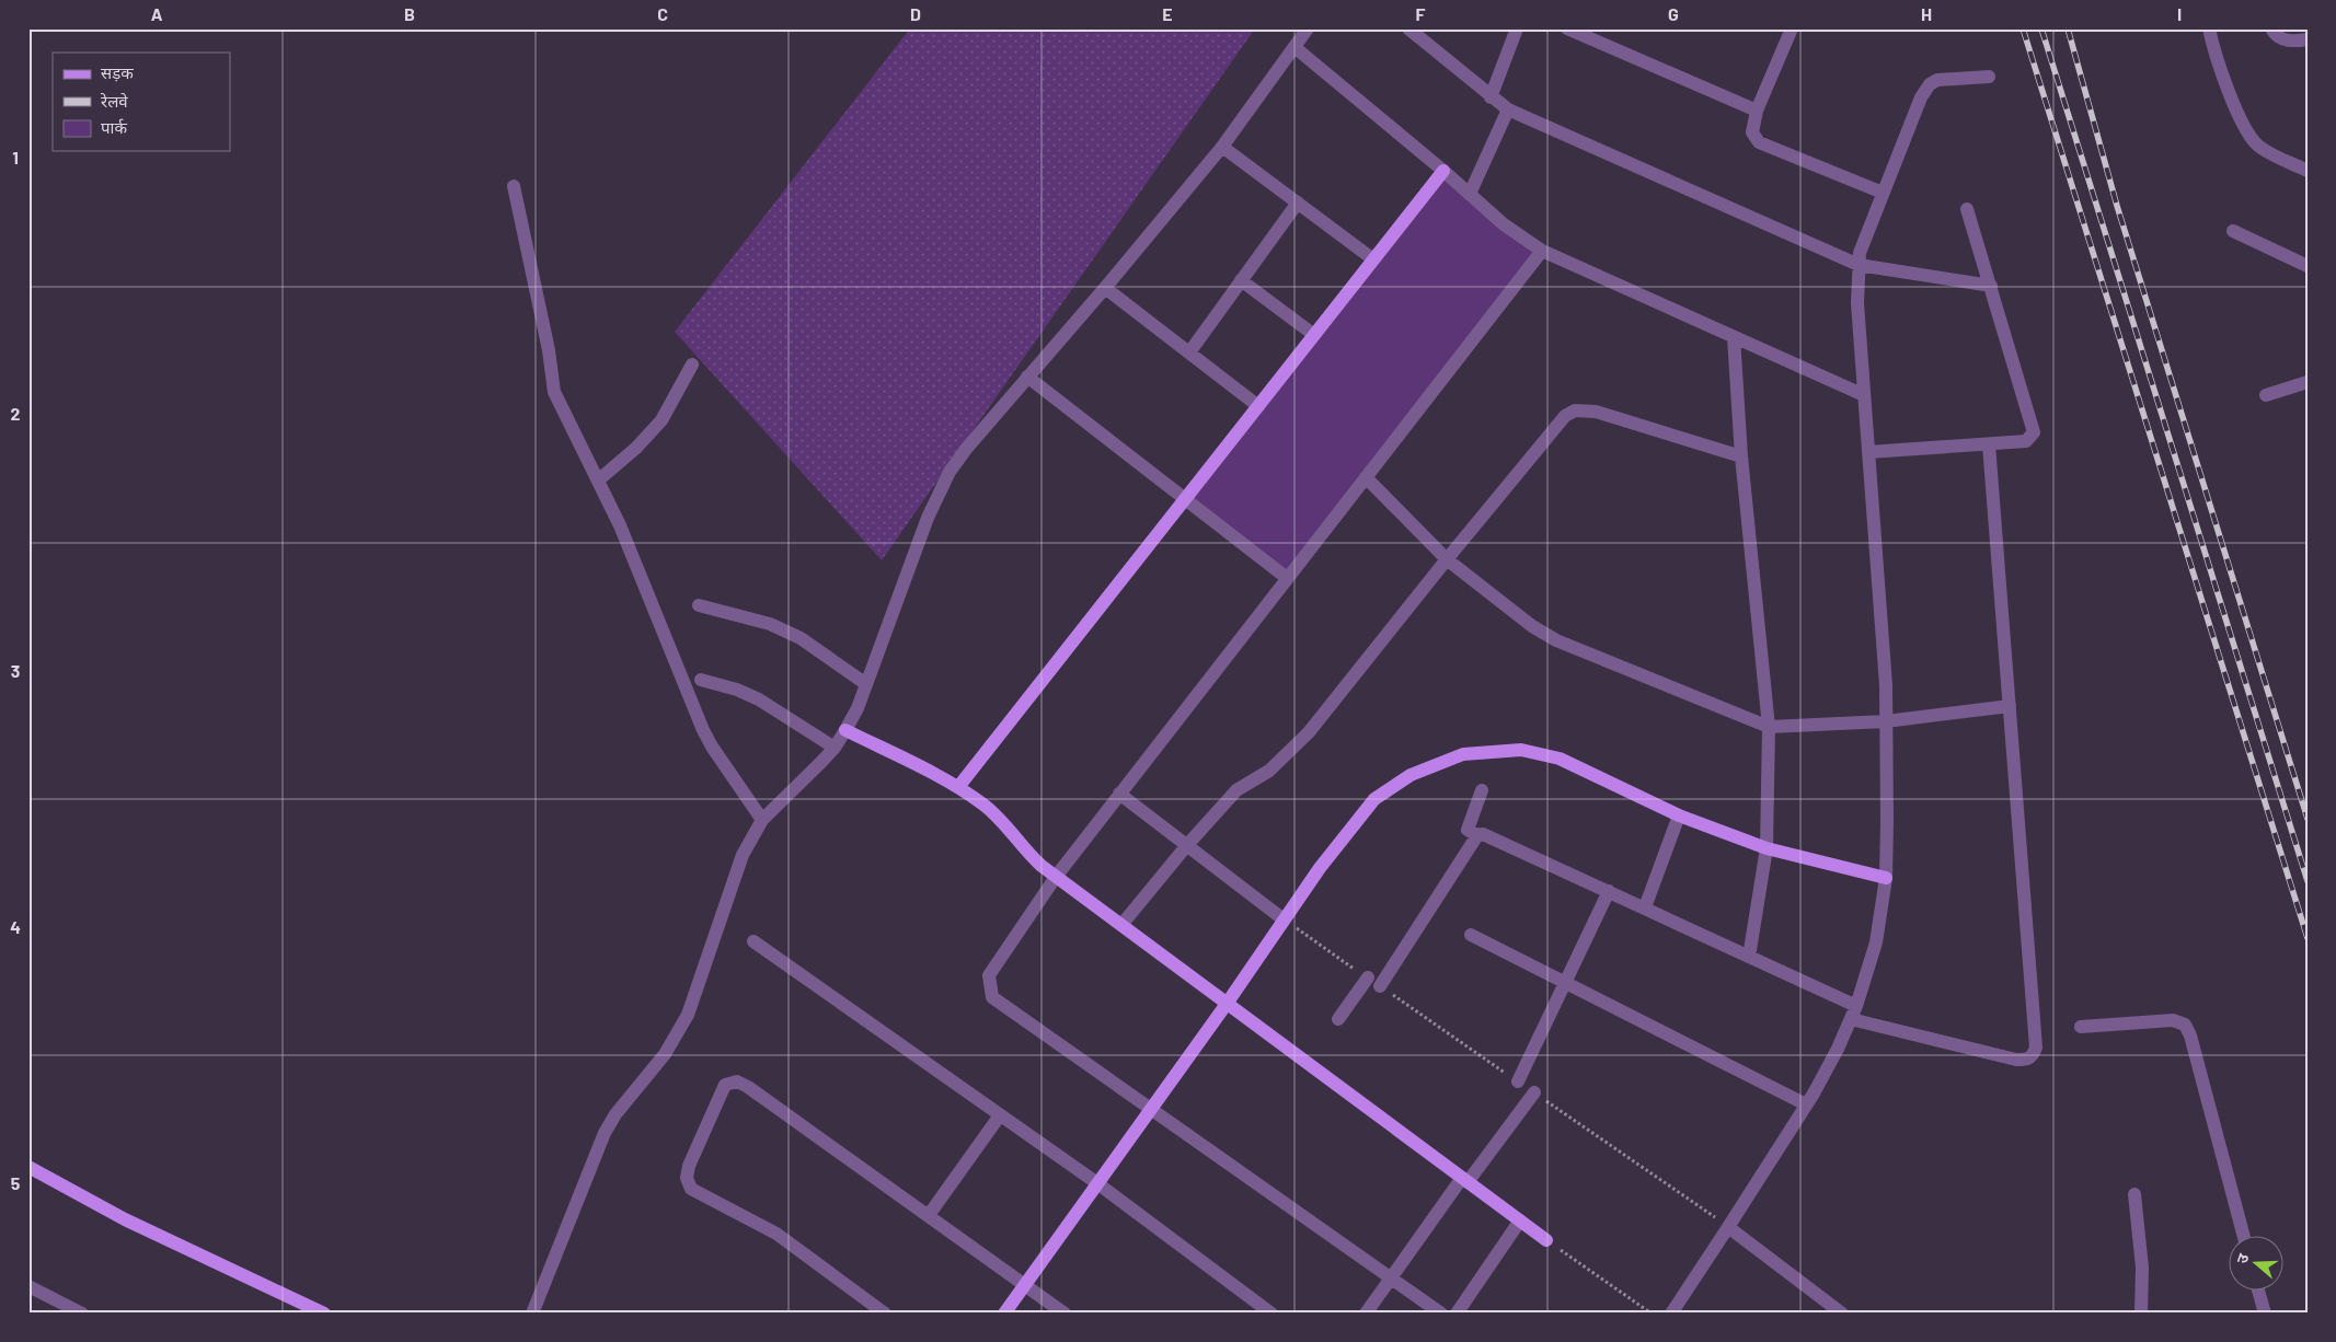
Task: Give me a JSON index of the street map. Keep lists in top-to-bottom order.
{
  "legend": ["सड़क", "रेलवे", "पार्क"],
  "north": "left",
  "grid": {
    "columns": [
      "A",
      "B",
      "C",
      "D",
      "E",
      "F",
      "G",
      "H",
      "I"
    ],
    "rows": [
      "1",
      "2",
      "3",
      "4",
      "5"
    ]
  }
}
